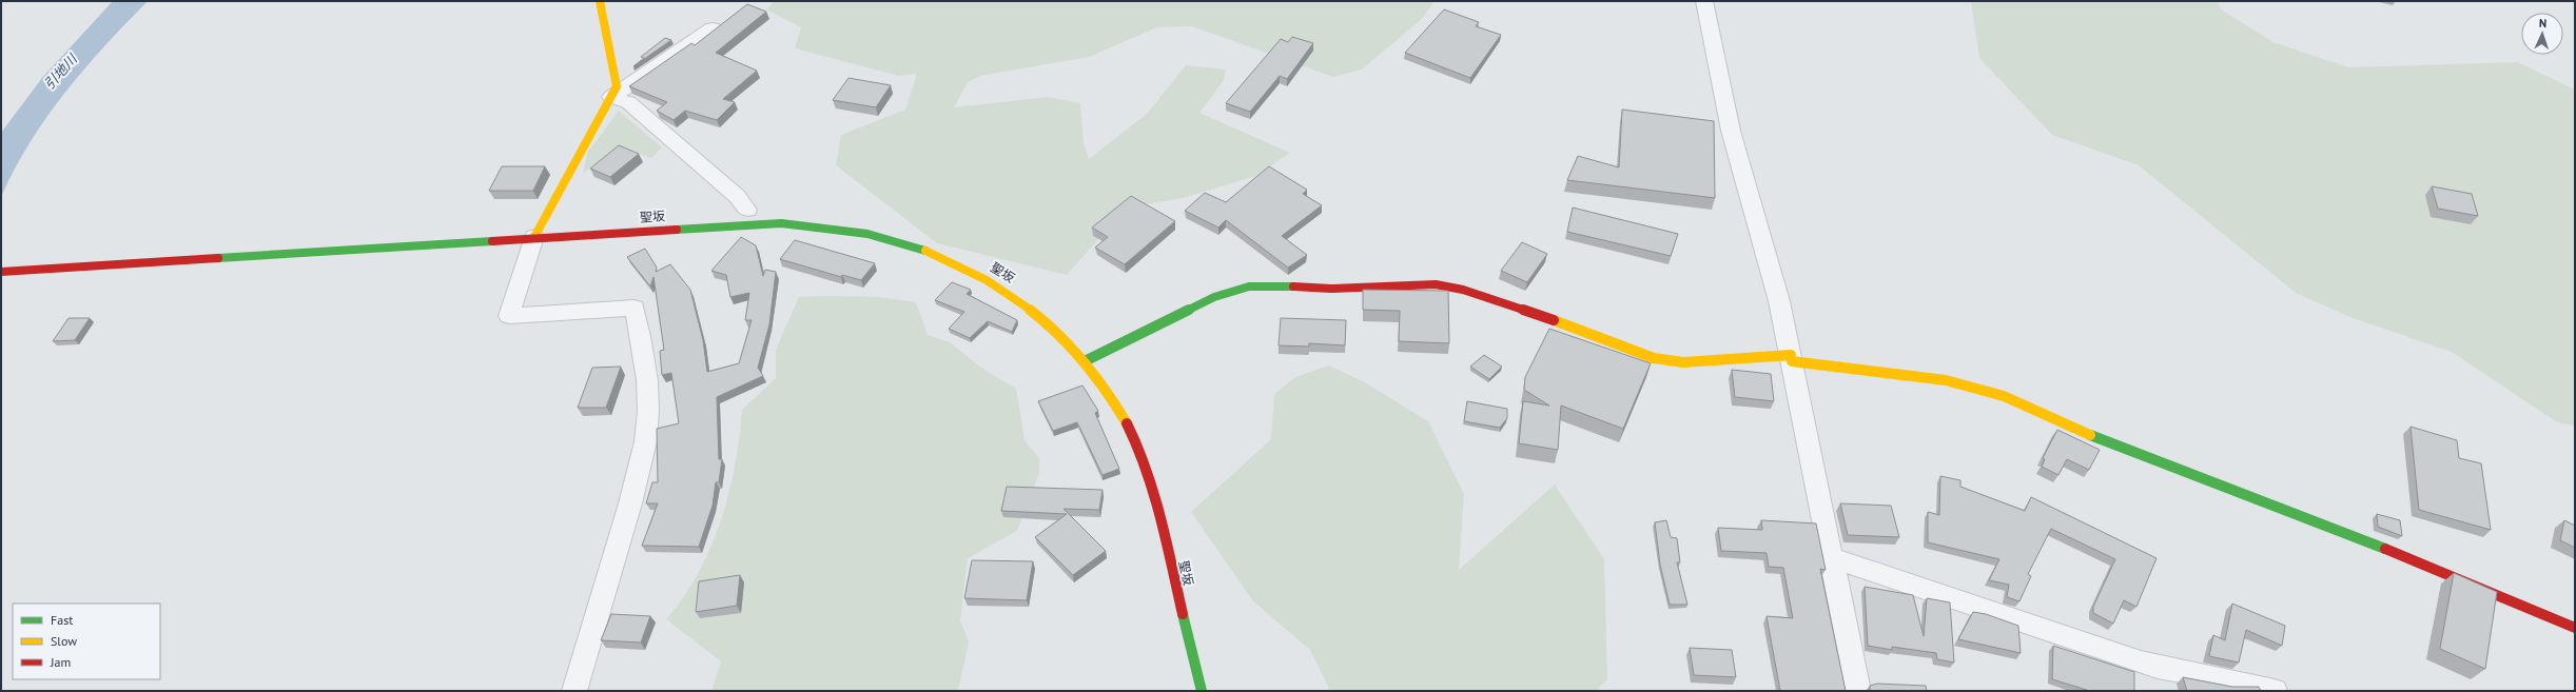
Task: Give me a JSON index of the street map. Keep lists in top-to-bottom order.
{
  "streets": {
    "street": ["聖坂"]
  },
  "water": ["引地川"],
  "legend": ["Fast", "Slow", "Jam"],
  "north": "top"
}
